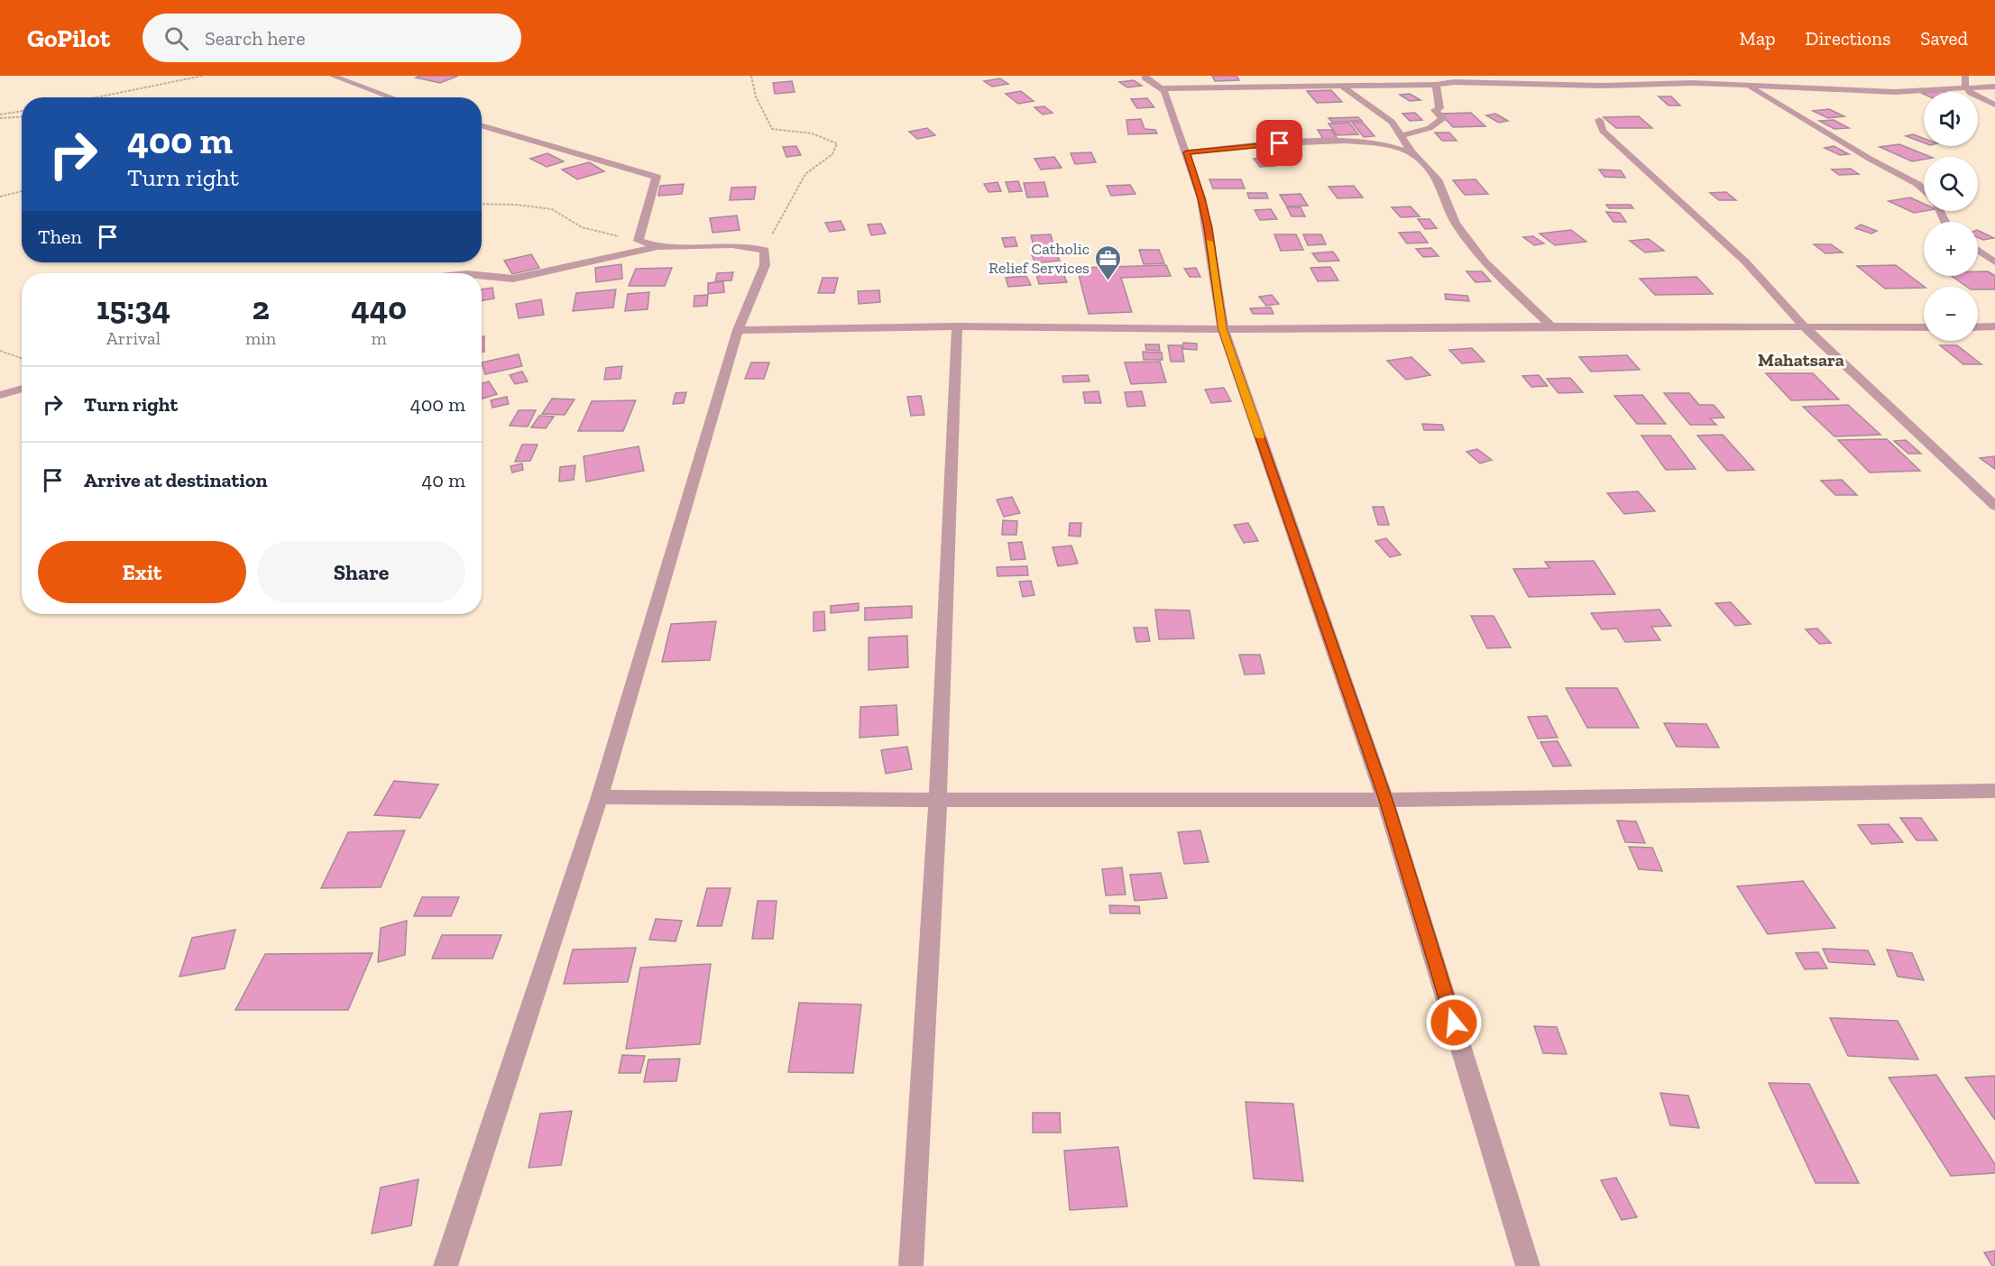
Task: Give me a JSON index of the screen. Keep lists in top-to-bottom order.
{
  "districts": ["Mahatsara"],
  "places": {
    "office": ["Catholic Relief Services"]
  },
  "page": {
    "header": "GoPilot",
    "search": "Search here",
    "nav": ["Map", "Directions", "Saved"],
    "map_buttons": ["+", "−"],
    "turn": ["400 m", "Turn right"],
    "then": "Then",
    "eta": [
      "15:34",
      "Arrival",
      "2",
      "min",
      "440",
      "m"
    ],
    "list": [
      {
        "name": "Turn right",
        "value": "400 m"
      },
      {
        "name": "Arrive at destination",
        "value": "40 m"
      }
    ],
    "buttons": ["Exit", "Share"]
  }
}
